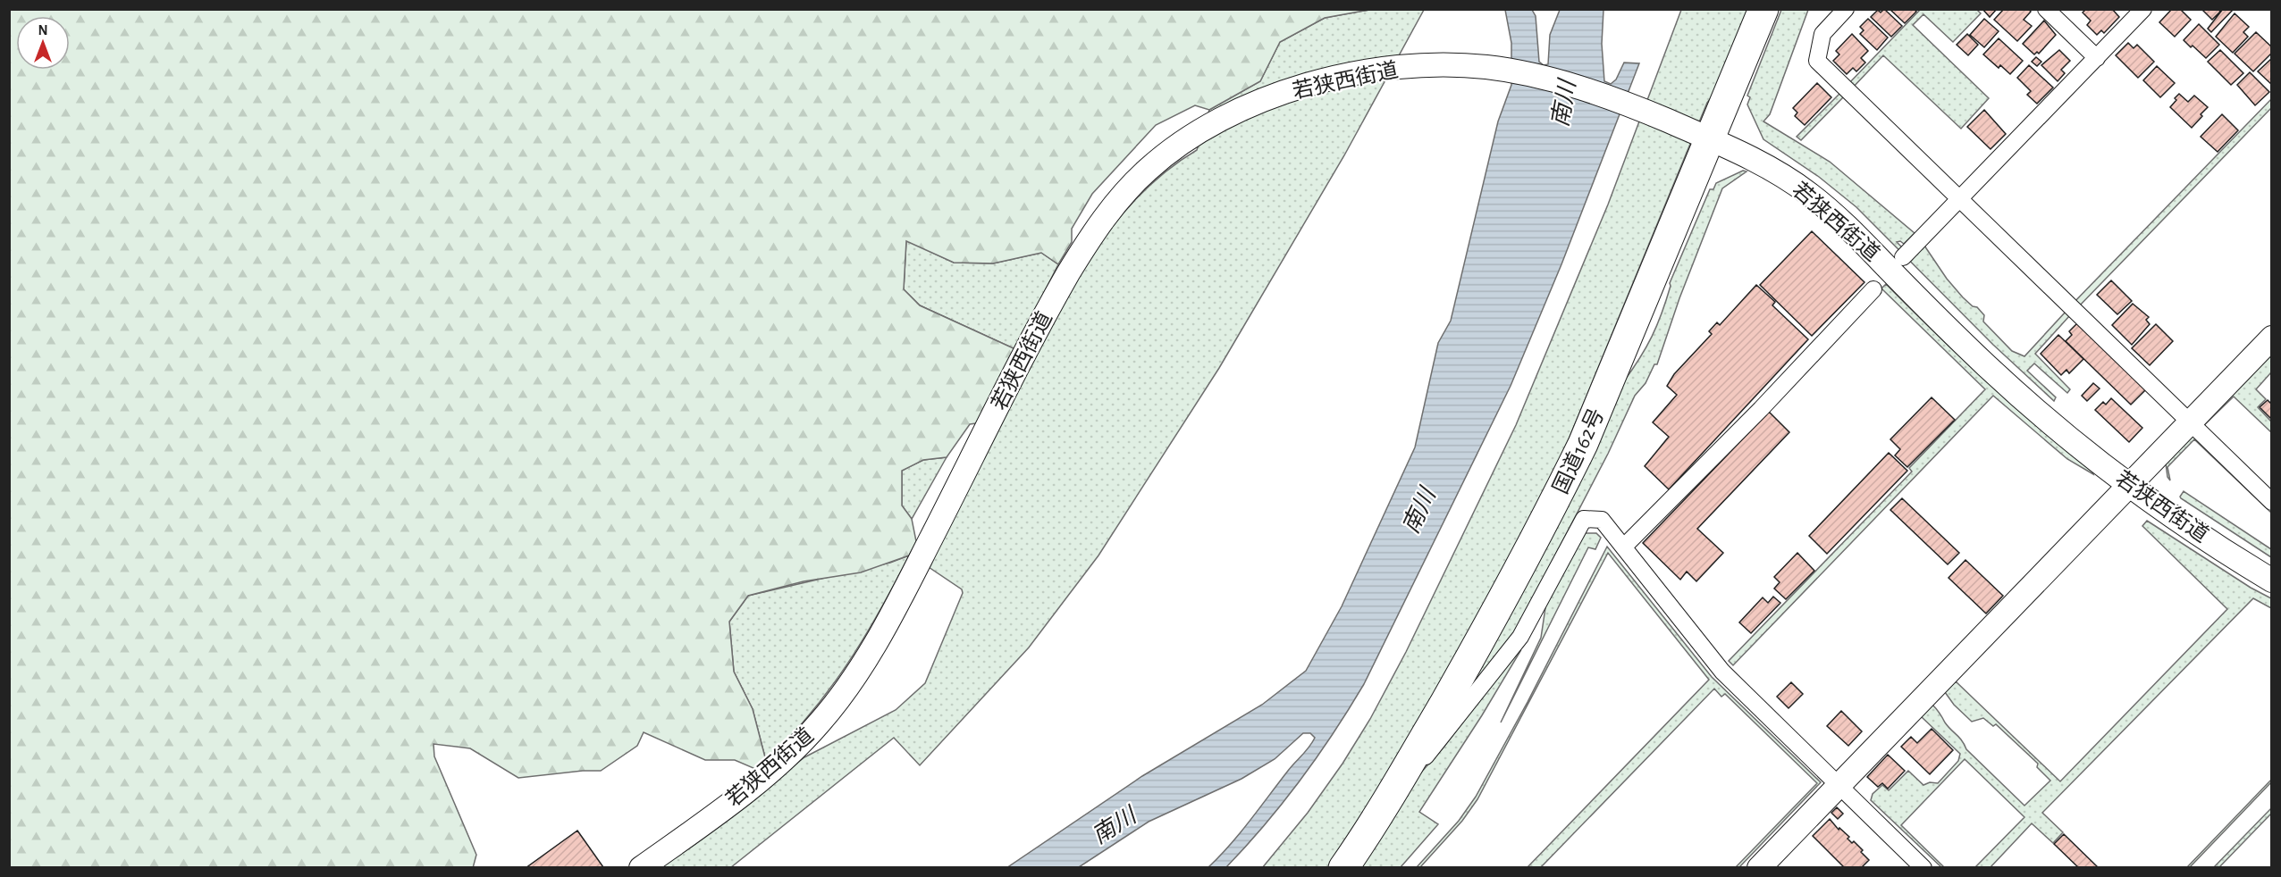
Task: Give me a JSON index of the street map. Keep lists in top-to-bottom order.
{
  "streets": {
    "highway": ["国道162号"],
    "street": ["若狭西街道"]
  },
  "crossings": [
    ["若狭西街道", "国道162号"]
  ],
  "water": ["南川"],
  "north": "top"
}
